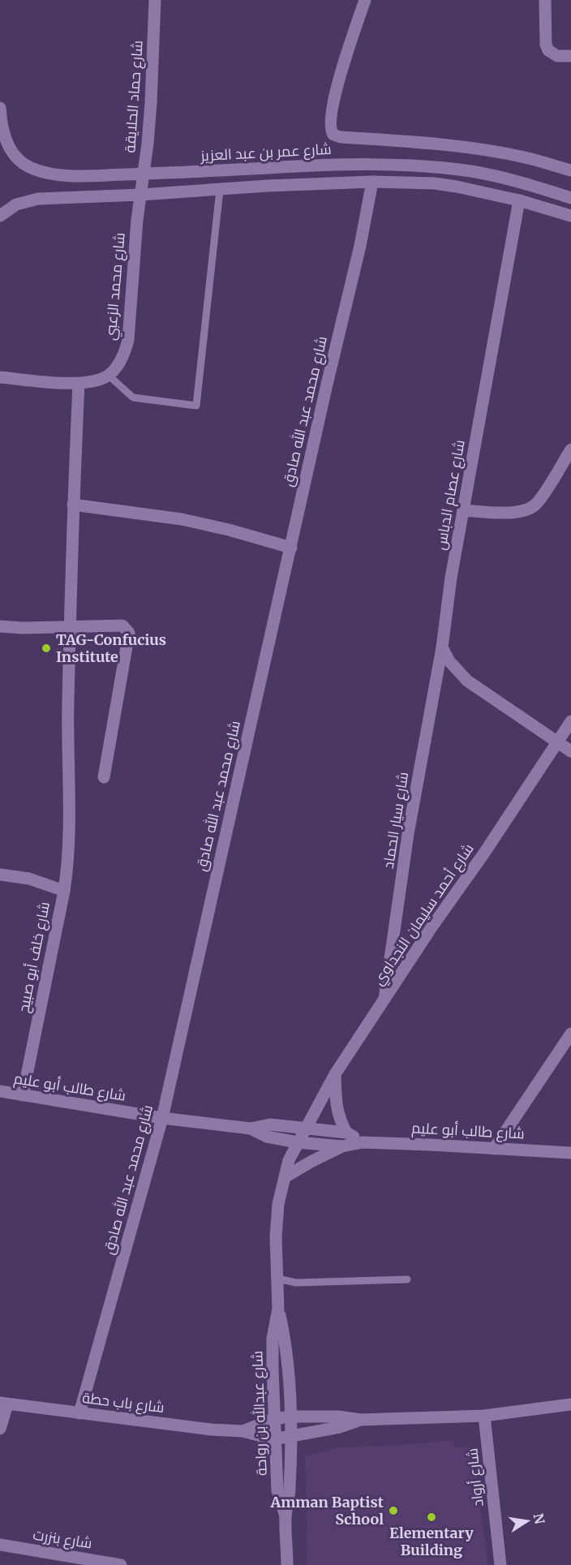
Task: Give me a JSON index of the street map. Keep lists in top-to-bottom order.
{
  "streets": {
    "street": [
      "شارع حماد الحلايقة",
      "شارع عمر بن عبد العزيز",
      "شارع محمد الزعبي",
      "شارع محمد عبد الله صادق",
      "شارع عصام الدباس",
      "شارع سيار الحماد",
      "شارع أحمد سليمان النجداوي",
      "شارع خلف أبو صبيح",
      "شارع طالب أبو عليم",
      "شارع باب حطة",
      "شارع عبدالله بن رواحة",
      "شارع أرواد",
      "شارع بنزرت"
    ]
  },
  "crossings": [
    ["شارع حماد الحلايقة", "شارع عمر بن عبد العزيز"],
    ["شارع حماد الحلايقة", "شارع محمد الزعبي"],
    ["شارع محمد عبد الله صادق", "شارع طالب أبو عليم"],
    ["شارع محمد عبد الله صادق", "شارع باب حطة"],
    ["شارع عصام الدباس", "شارع سيار الحماد"],
    ["شارع سيار الحماد", "شارع أحمد سليمان النجداوي"],
    ["شارع أحمد سليمان النجداوي", "شارع طالب أبو عليم"],
    ["شارع أحمد سليمان النجداوي", "شارع عبدالله بن رواحة"],
    ["شارع خلف أبو صبيح", "شارع طالب أبو عليم"],
    ["شارع طالب أبو عليم", "شارع عبدالله بن رواحة"],
    ["شارع باب حطة", "شارع عبدالله بن رواحة"]
  ],
  "places": ["TAG-Confucius Institute", "Amman Baptist School", "Elementary Building"],
  "north": "right"
}
